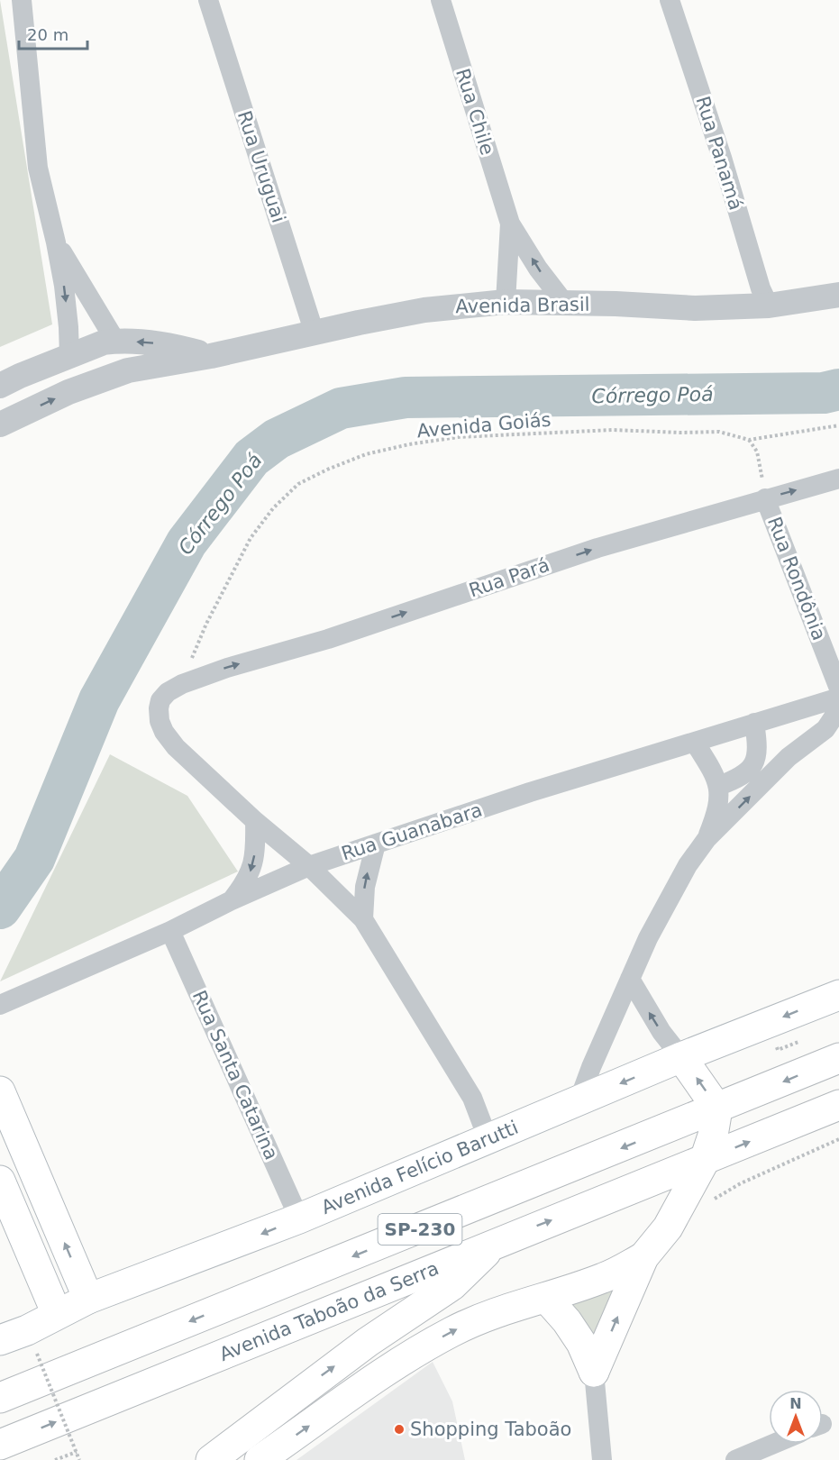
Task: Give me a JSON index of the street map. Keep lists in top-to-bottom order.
{
  "streets": {
    "main road": ["Avenida Felício Barutti", "SP-230", "Avenida Taboão da Serra"],
    "street": [
      "Rua Chile",
      "Rua Panamá",
      "Rua Uruguai",
      "Avenida Brasil",
      "Rua Pará",
      "Rua Rondônia",
      "Rua Guanabara",
      "Rua Santa Catarina"
    ],
    "path": ["Avenida Goiás"]
  },
  "crossings": [
    ["Rua Chile", "Avenida Brasil"],
    ["Rua Panamá", "Avenida Brasil"],
    ["Rua Uruguai", "Avenida Brasil"],
    ["Avenida Goiás", "Rua Pará"],
    ["Rua Pará", "Rua Rondônia"],
    ["Rua Guanabara", "Rua Santa Catarina"],
    ["Rua Santa Catarina", "Avenida Felício Barutti"]
  ],
  "one_way": ["Rua Pará"],
  "water": ["Córrego Poá"],
  "places": ["Shopping Taboão"],
  "scale_bar": "20 m",
  "north": "top"
}
